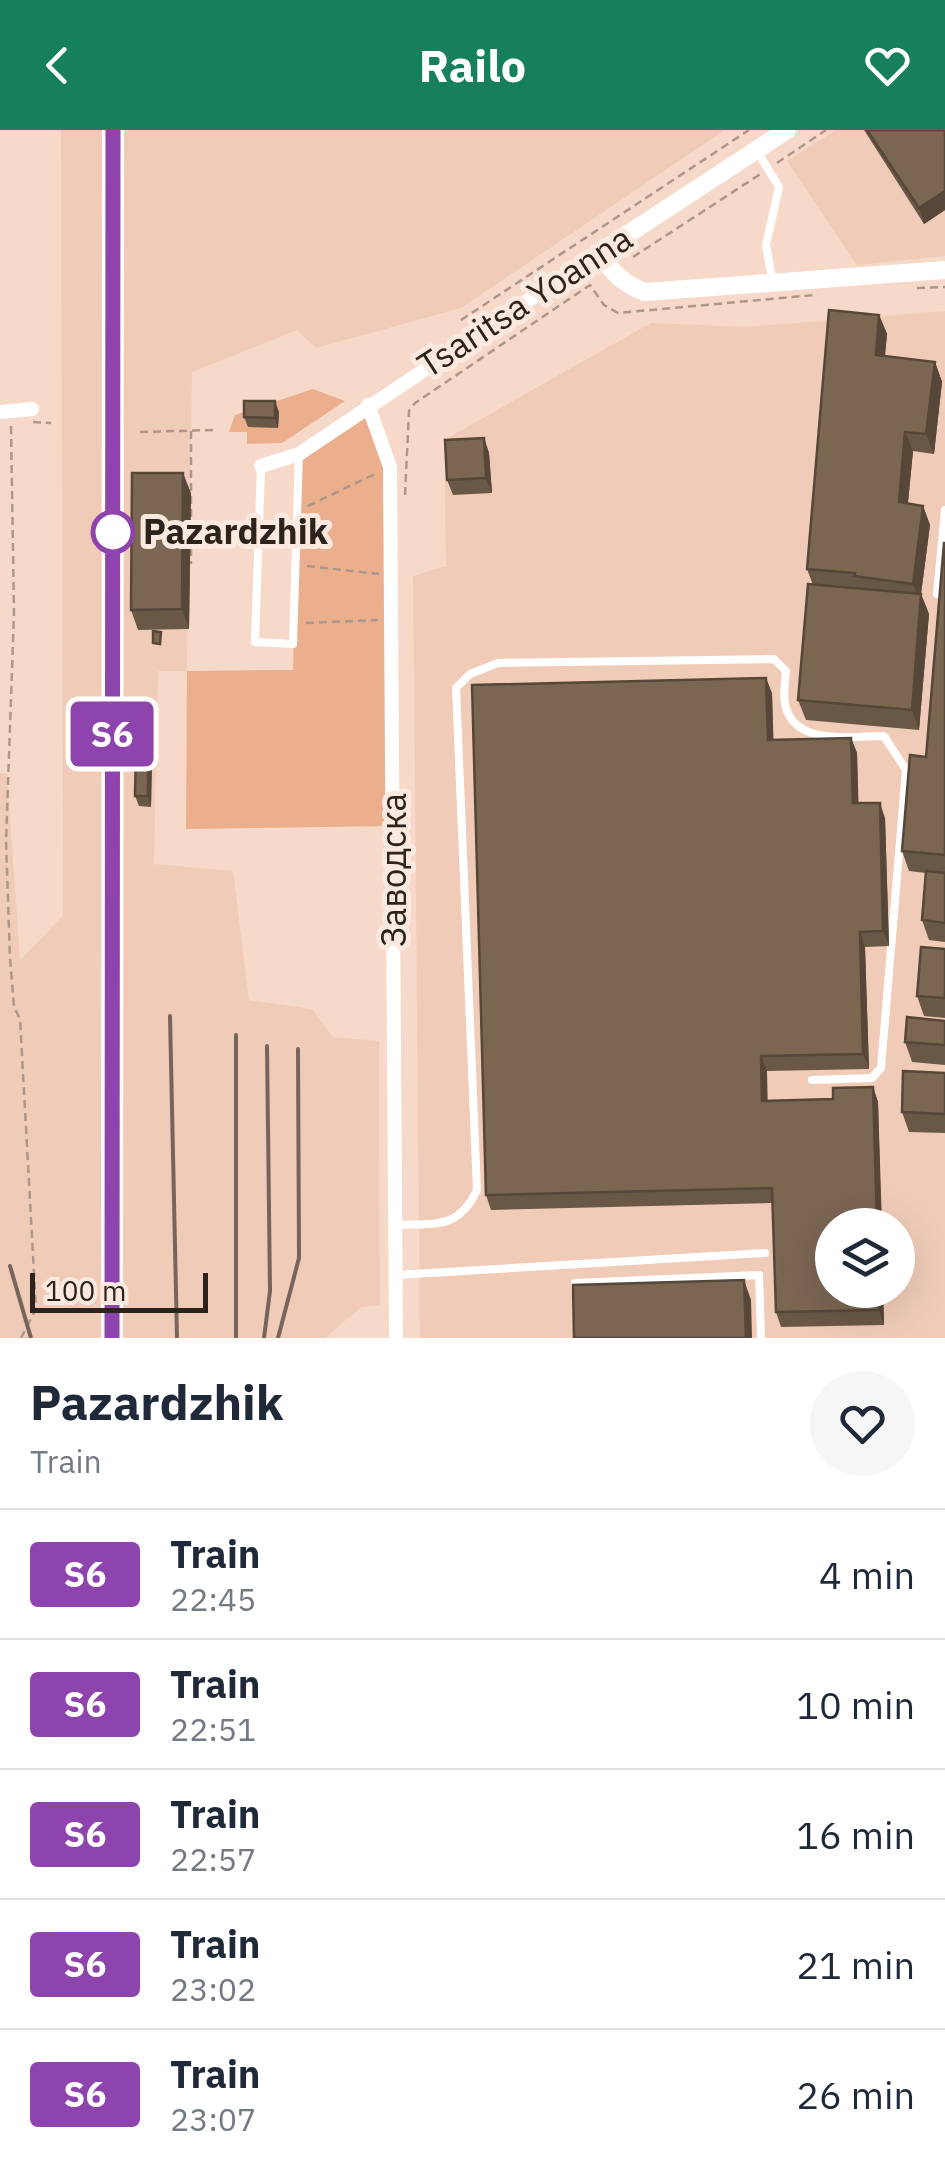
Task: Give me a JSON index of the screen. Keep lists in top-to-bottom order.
{
  "streets": {
    "street": ["Tsaritsa Yoanna", "Заводска"]
  },
  "crossings": [
    ["Tsaritsa Yoanna", "Заводска"]
  ],
  "places": ["Pazardzhik"],
  "scale_bar": "100 m",
  "page": {
    "header": "Railo",
    "on_map": "S6",
    "scale": "100 m",
    "heading": ["Pazardzhik", "Train"],
    "list": [
      {
        "mark": "S6",
        "name": "Train",
        "note": "22:45",
        "value": "4 min"
      },
      {
        "mark": "S6",
        "name": "Train",
        "note": "22:51",
        "value": "10 min"
      },
      {
        "mark": "S6",
        "name": "Train",
        "note": "22:57",
        "value": "16 min"
      },
      {
        "mark": "S6",
        "name": "Train",
        "note": "23:02",
        "value": "21 min"
      },
      {
        "mark": "S6",
        "name": "Train",
        "note": "23:07",
        "value": "26 min"
      }
    ]
  }
}
